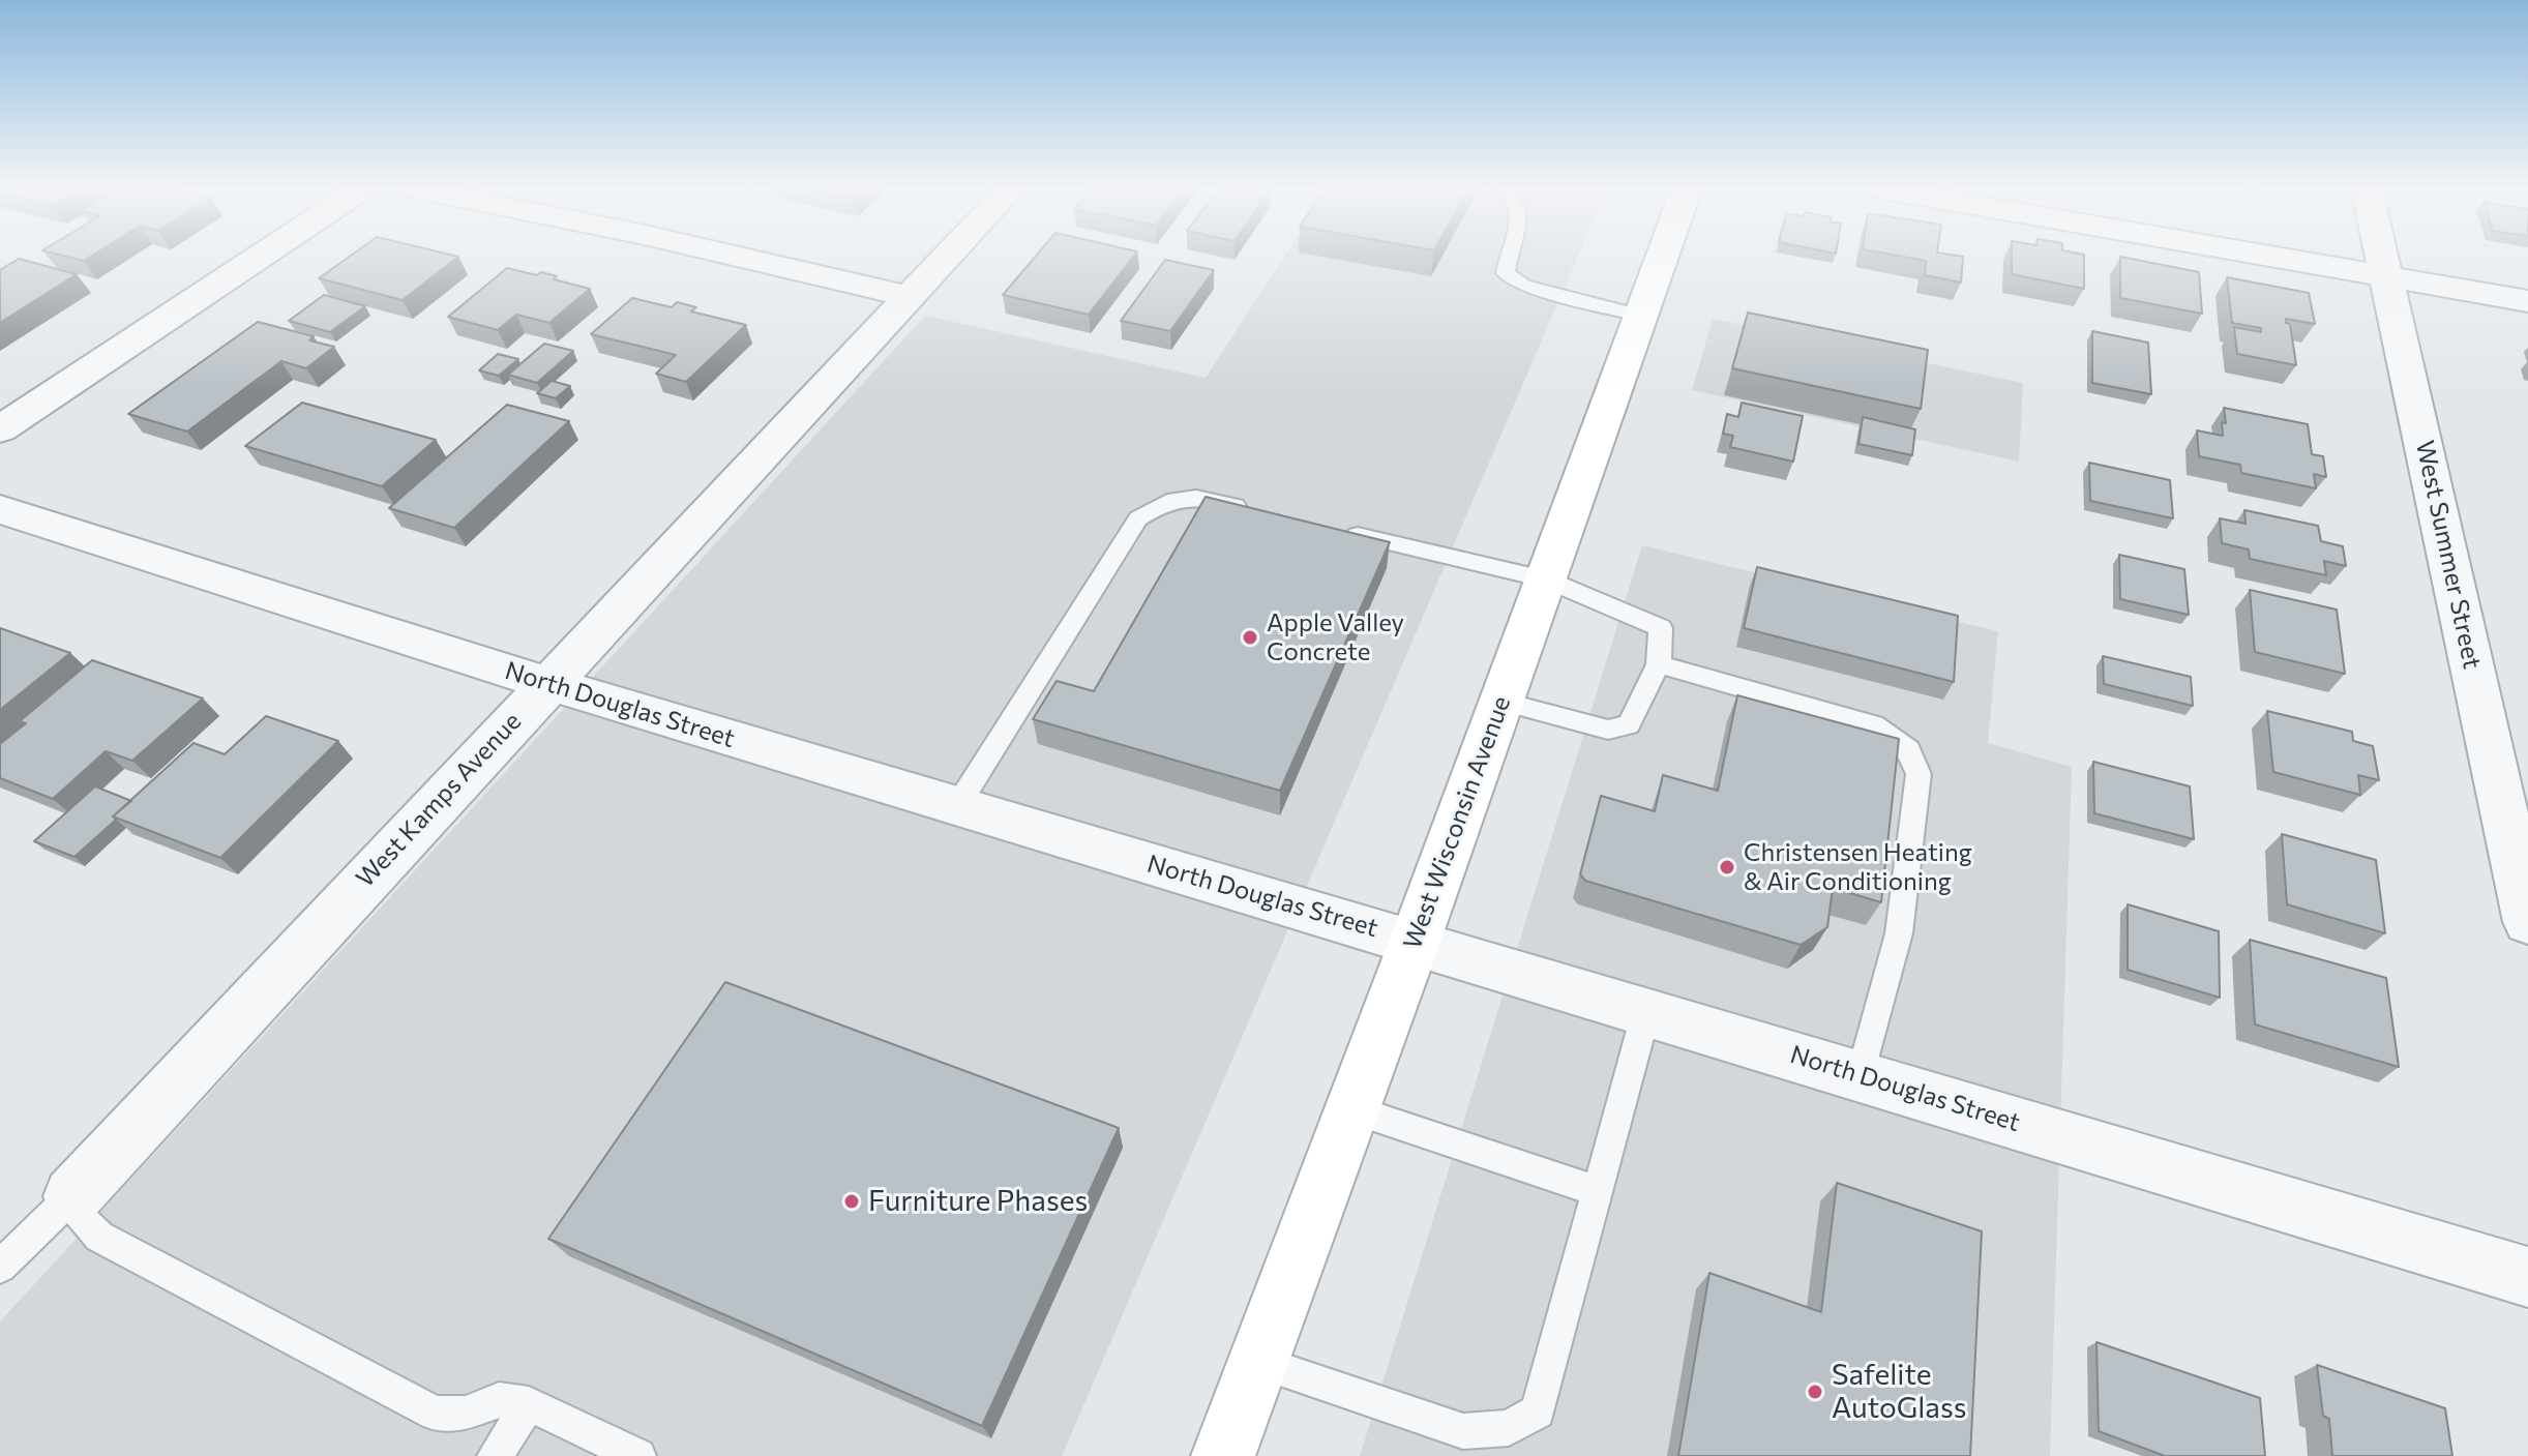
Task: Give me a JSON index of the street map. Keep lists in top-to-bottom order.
{
  "streets": {
    "main road": ["West Wisconsin Avenue"],
    "street": ["West Summer Street", "North Douglas Street", "West Kamps Avenue"]
  },
  "crossings": [
    ["North Douglas Street", "West Kamps Avenue"],
    ["North Douglas Street", "West Wisconsin Avenue"]
  ],
  "places": [
    "Apple Valley Concrete",
    "Christensen Heating & Air Conditioning",
    "Furniture Phases",
    "Safelite AutoGlass"
  ]
}
